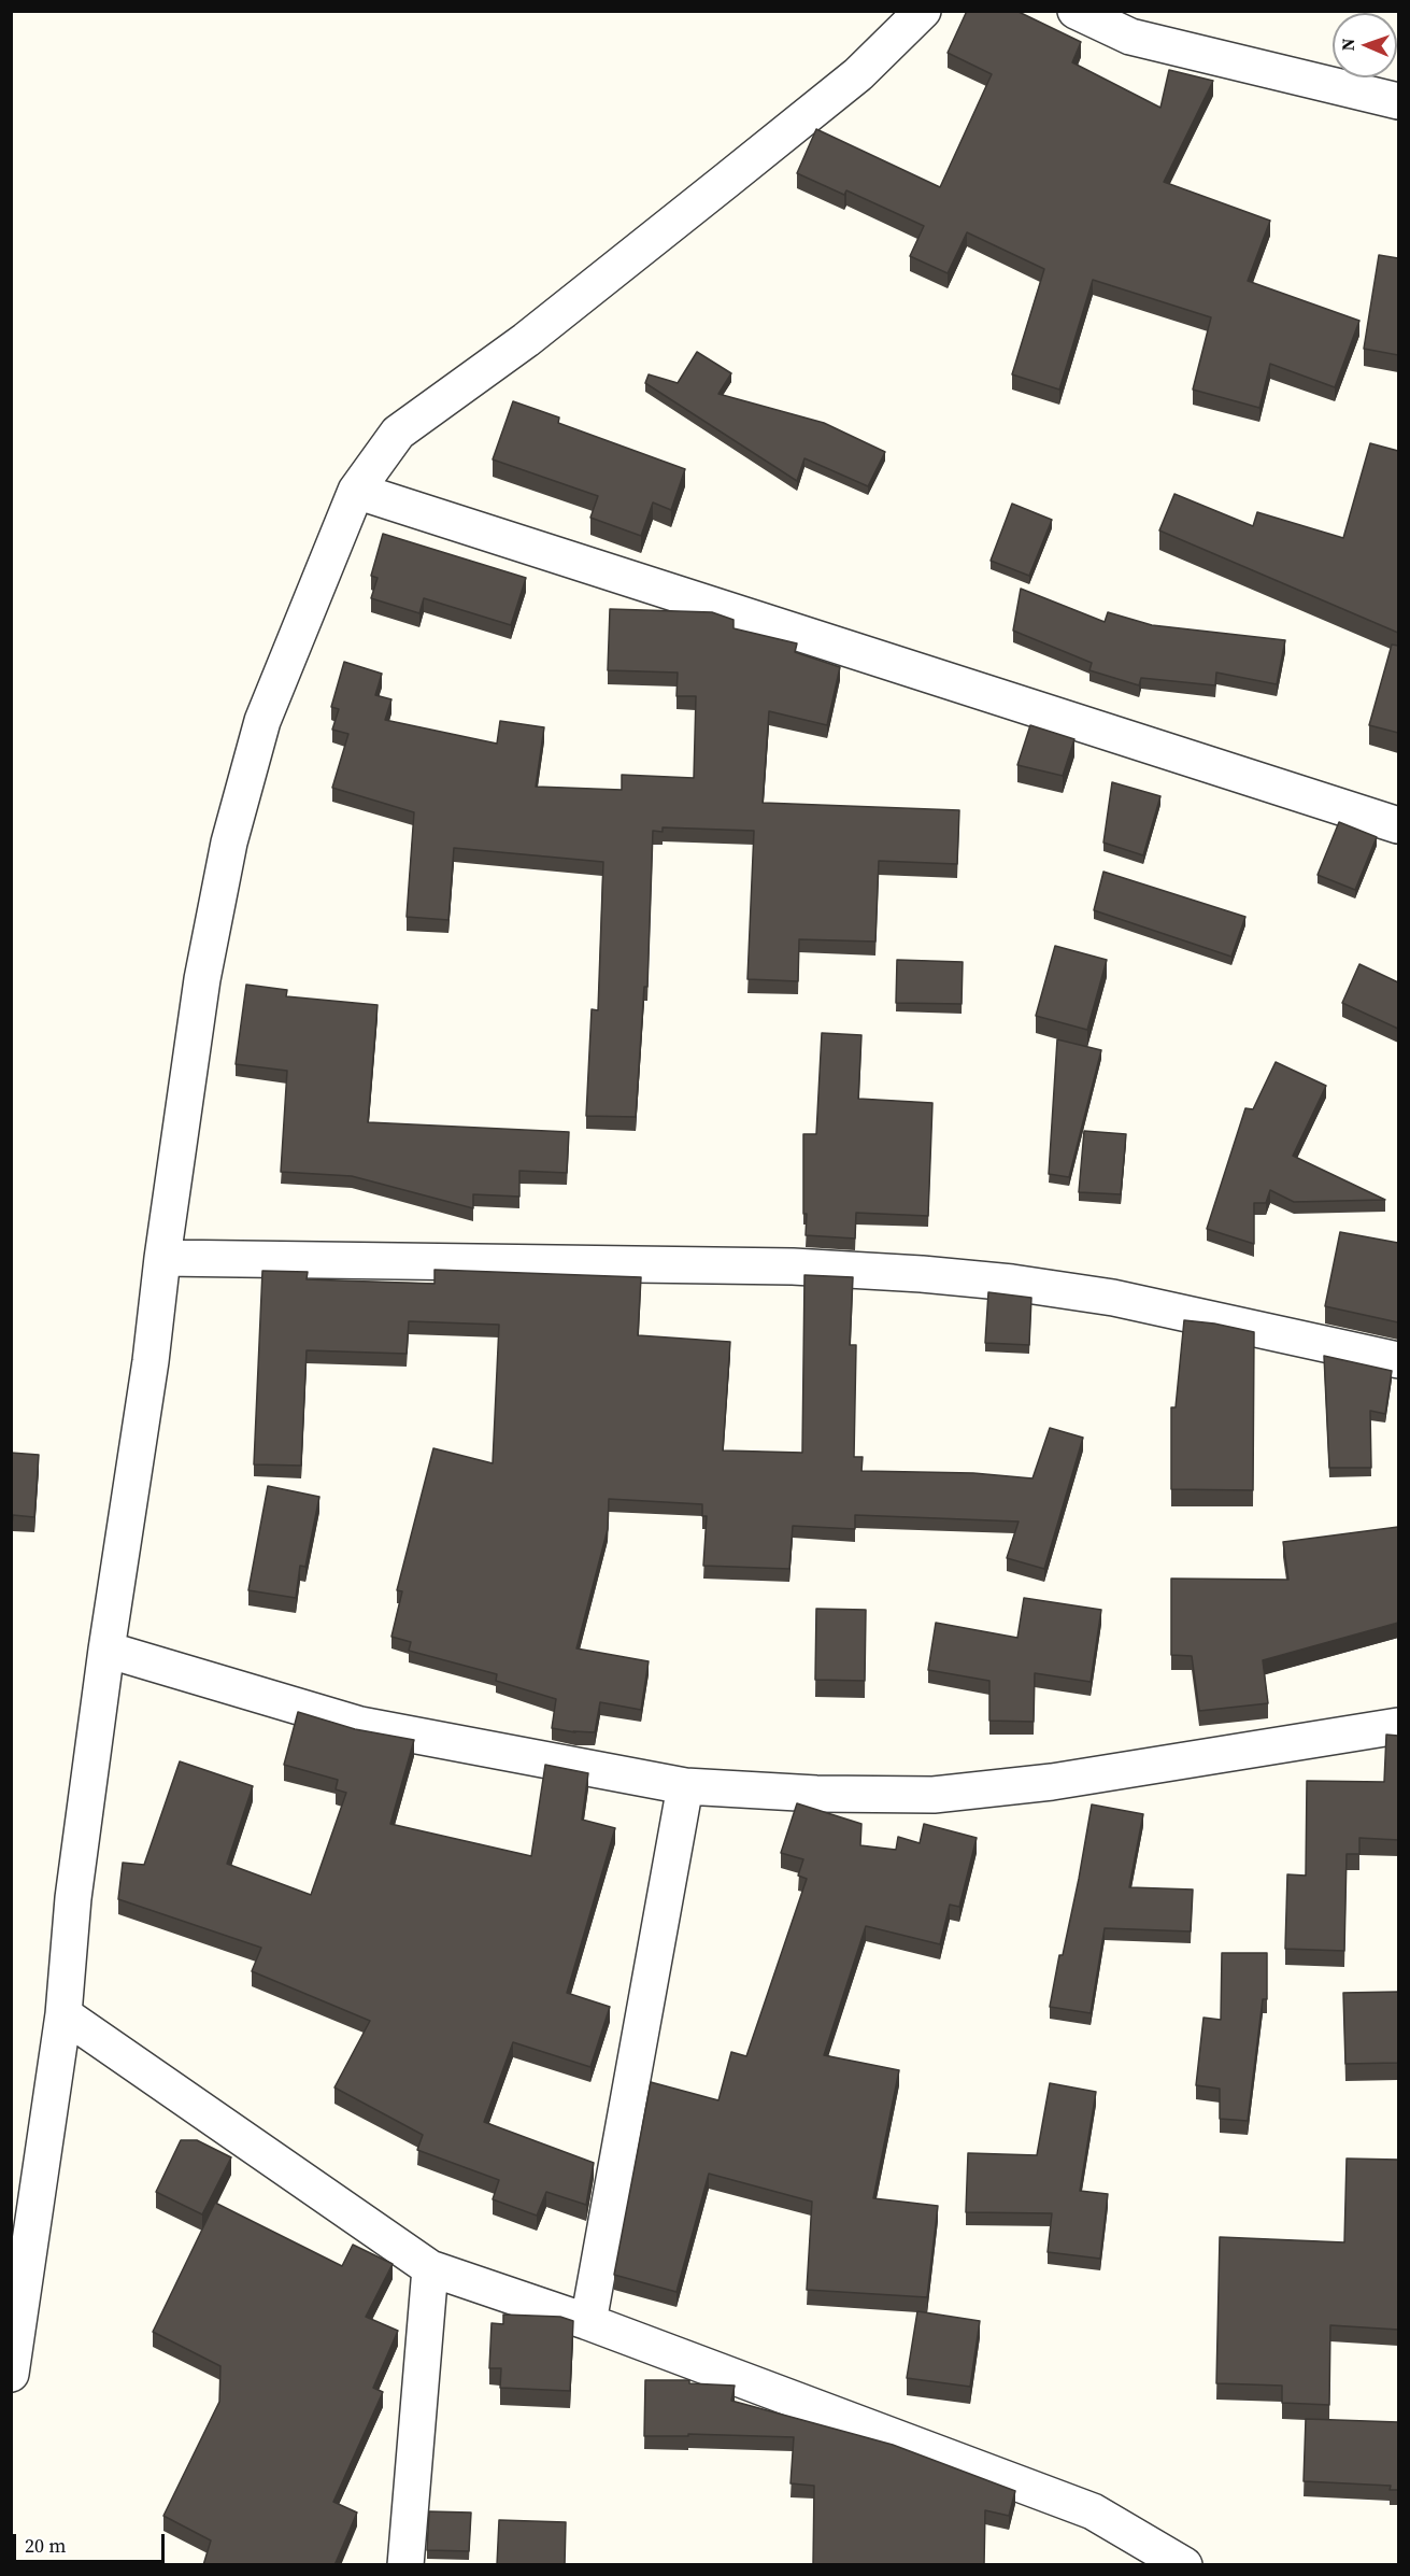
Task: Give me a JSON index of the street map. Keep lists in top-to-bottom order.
{
  "scale_bar": "20 m",
  "north": "left"
}
